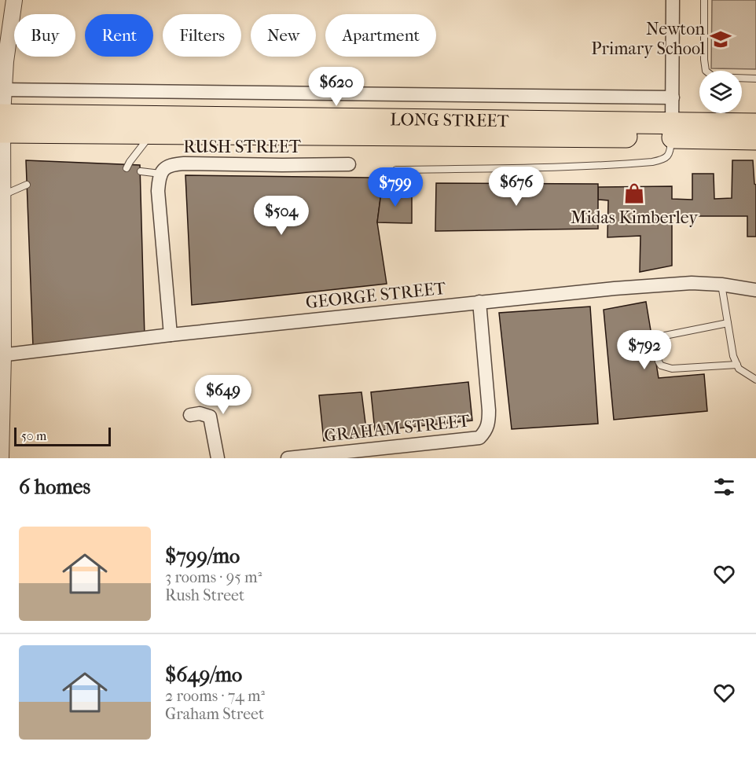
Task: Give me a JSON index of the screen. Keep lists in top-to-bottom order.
{
  "streets": {
    "highway": ["LONG STREET"],
    "street": ["RUSH STREET", "GEORGE STREET", "GRAHAM STREET"]
  },
  "crossings": [
    ["GEORGE STREET", "GRAHAM STREET"]
  ],
  "places": {
    "school or university": ["Newton Primary School"],
    "shop": ["Midas Kimberley"]
  },
  "scale_bar": "50 m",
  "page": {
    "chip": [
      "Buy",
      "Rent",
      "Filters",
      "New",
      "Apartment"
    ],
    "price": [
      "$620",
      "$676",
      "$799",
      "$504",
      "$792",
      "$649"
    ],
    "scale": "50 m",
    "heading": "6 homes",
    "list": [
      {
        "name": "$799/mo",
        "note": "3 rooms · 95 m² · Rush Street"
      },
      {
        "name": "$649/mo",
        "note": "2 rooms · 74 m² · Graham Street"
      }
    ]
  }
}
